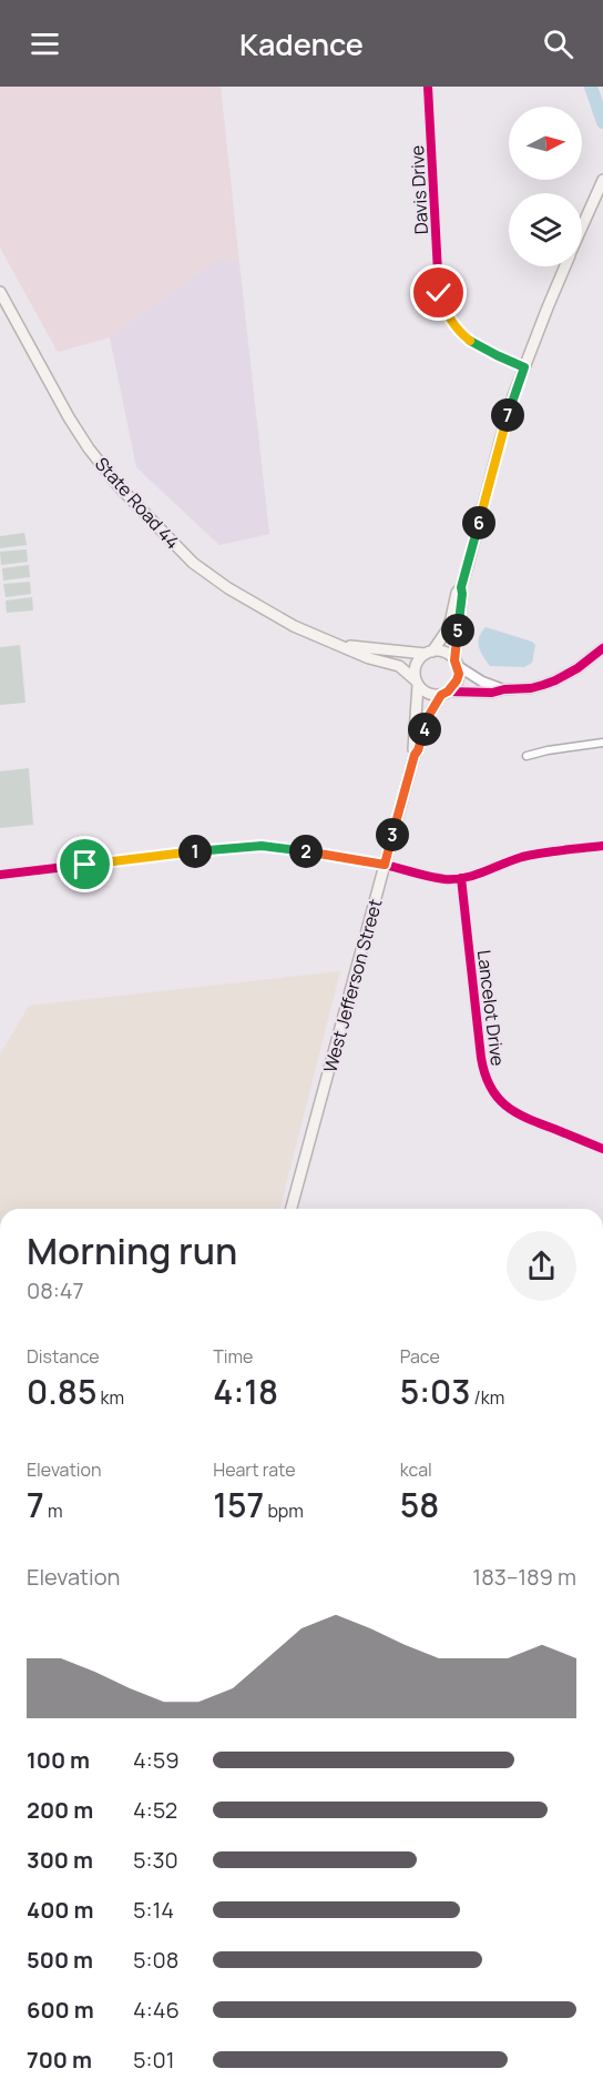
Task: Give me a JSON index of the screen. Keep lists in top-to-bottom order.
{
  "streets": {
    "main road": ["State Road 44", "West Jefferson Street"],
    "street": ["Davis Drive", "Lancelot Drive"]
  },
  "crossings": [
    ["State Road 44", "West Jefferson Street"]
  ],
  "north": "right",
  "page": {
    "header": "Kadence",
    "pins": [
      "7",
      "6",
      "5",
      "4",
      "3",
      "1",
      "2"
    ],
    "heading": ["Morning run", "08:47"],
    "stats": [
      ["Distance", "0.85 km"],
      ["Time", "4:18"],
      ["Pace", "5:03 /km"],
      ["Elevation", "7 m"],
      ["Heart rate", "157 bpm"],
      ["kcal", "58"]
    ],
    "chart": ["Elevation", "183–189 m"],
    "list": [
      {
        "name": "100 m",
        "note": "4:59"
      },
      {
        "name": "200 m",
        "note": "4:52"
      },
      {
        "name": "300 m",
        "note": "5:30"
      },
      {
        "name": "400 m",
        "note": "5:14"
      },
      {
        "name": "500 m",
        "note": "5:08"
      },
      {
        "name": "600 m",
        "note": "4:46"
      },
      {
        "name": "700 m",
        "note": "5:01"
      }
    ]
  }
}
